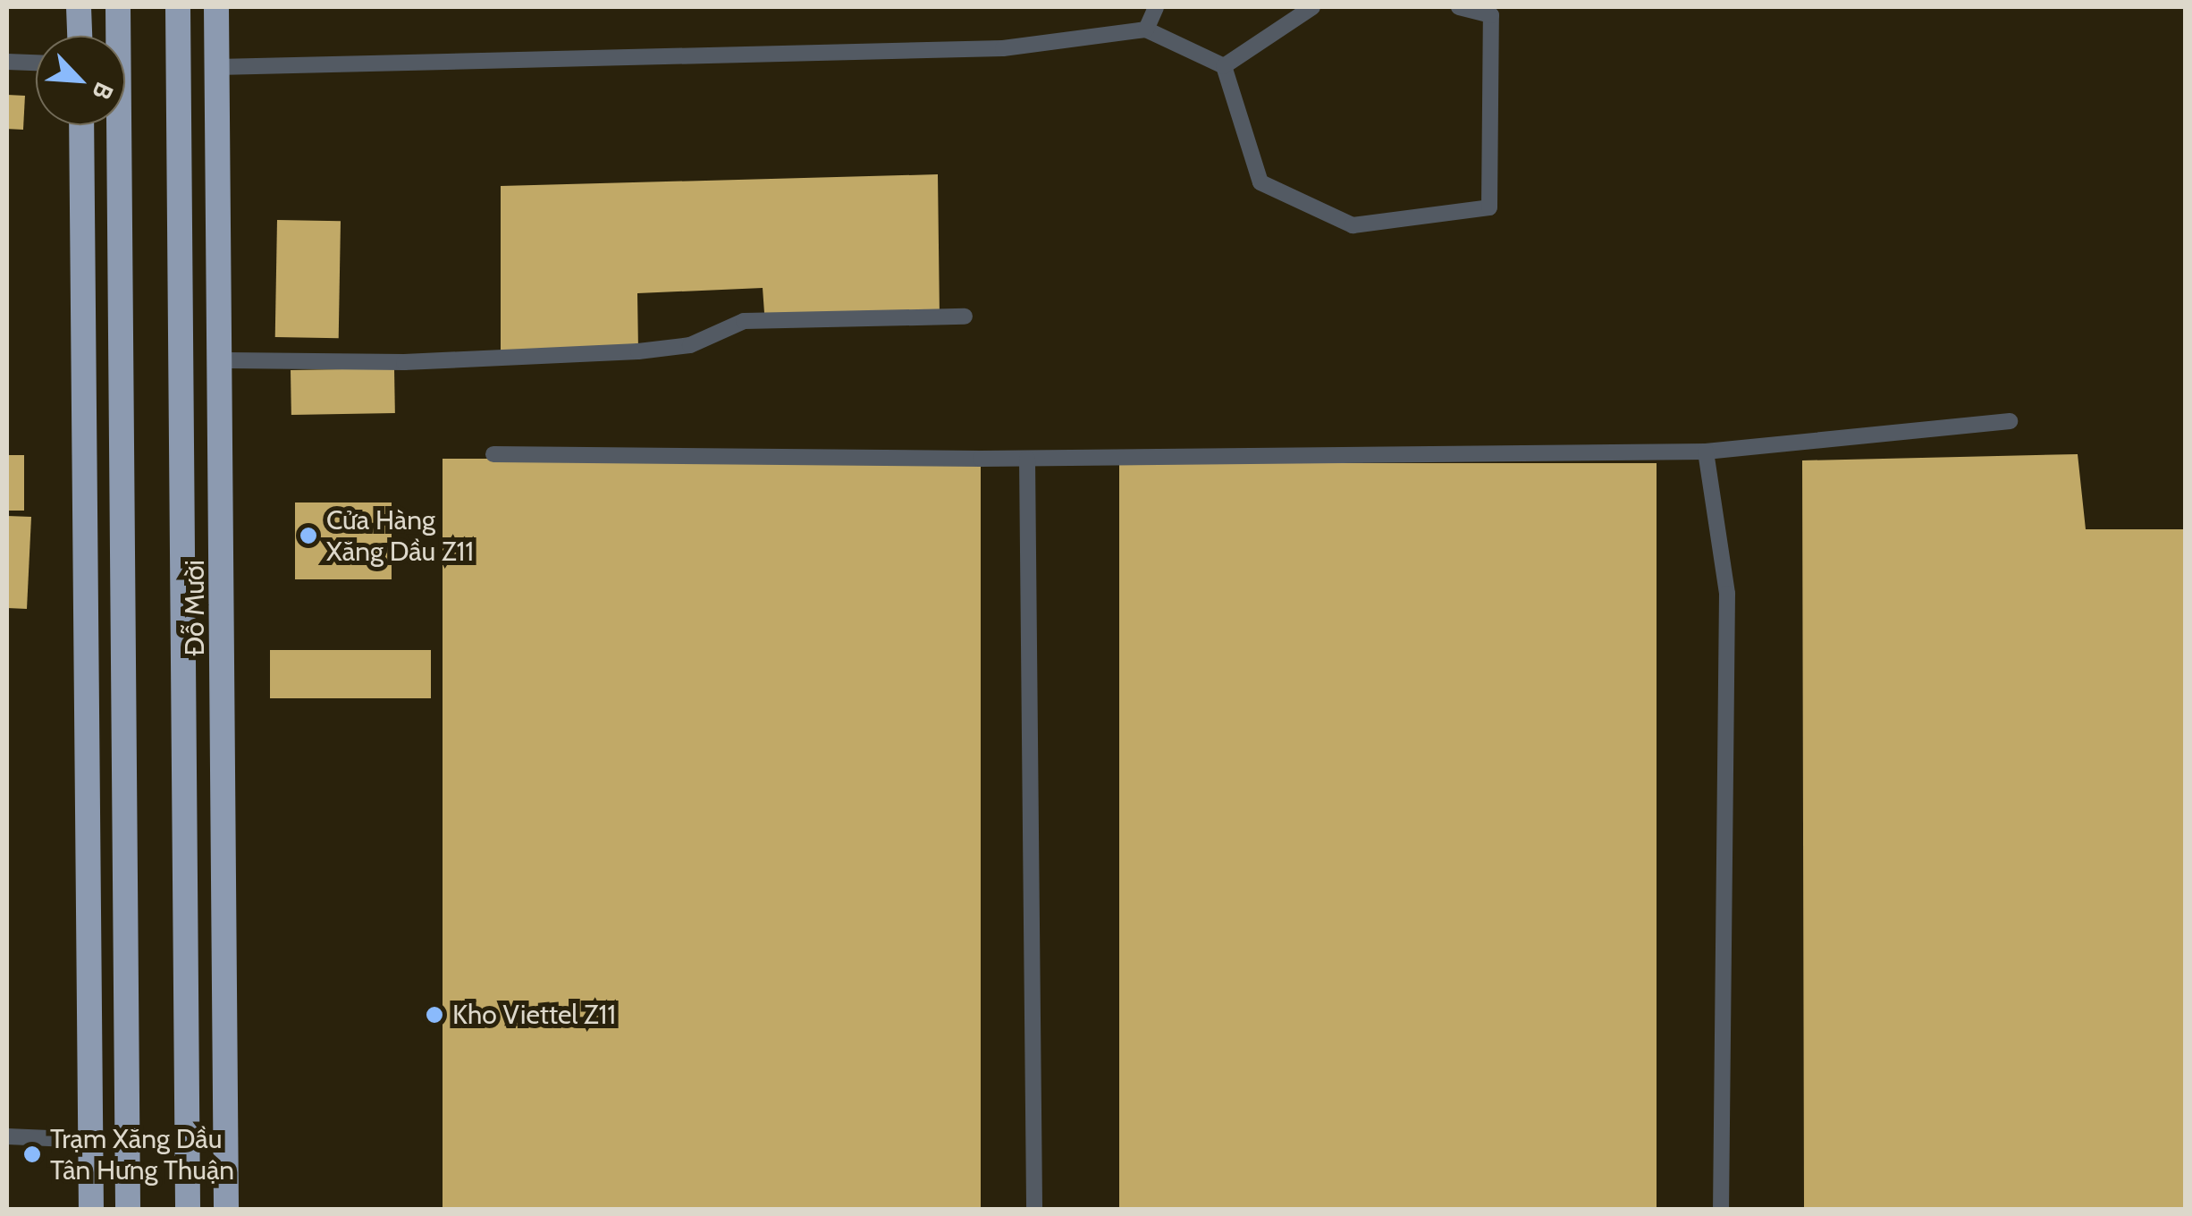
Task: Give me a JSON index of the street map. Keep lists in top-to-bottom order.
{
  "streets": {
    "highway": ["Đỗ Mười"]
  },
  "places": ["Cửa Hàng Xăng Dầu Z11", "Kho Viettel Z11", "Trạm Xăng Dầu Tân Hưng Thuận"],
  "north": "bottom right"
}
